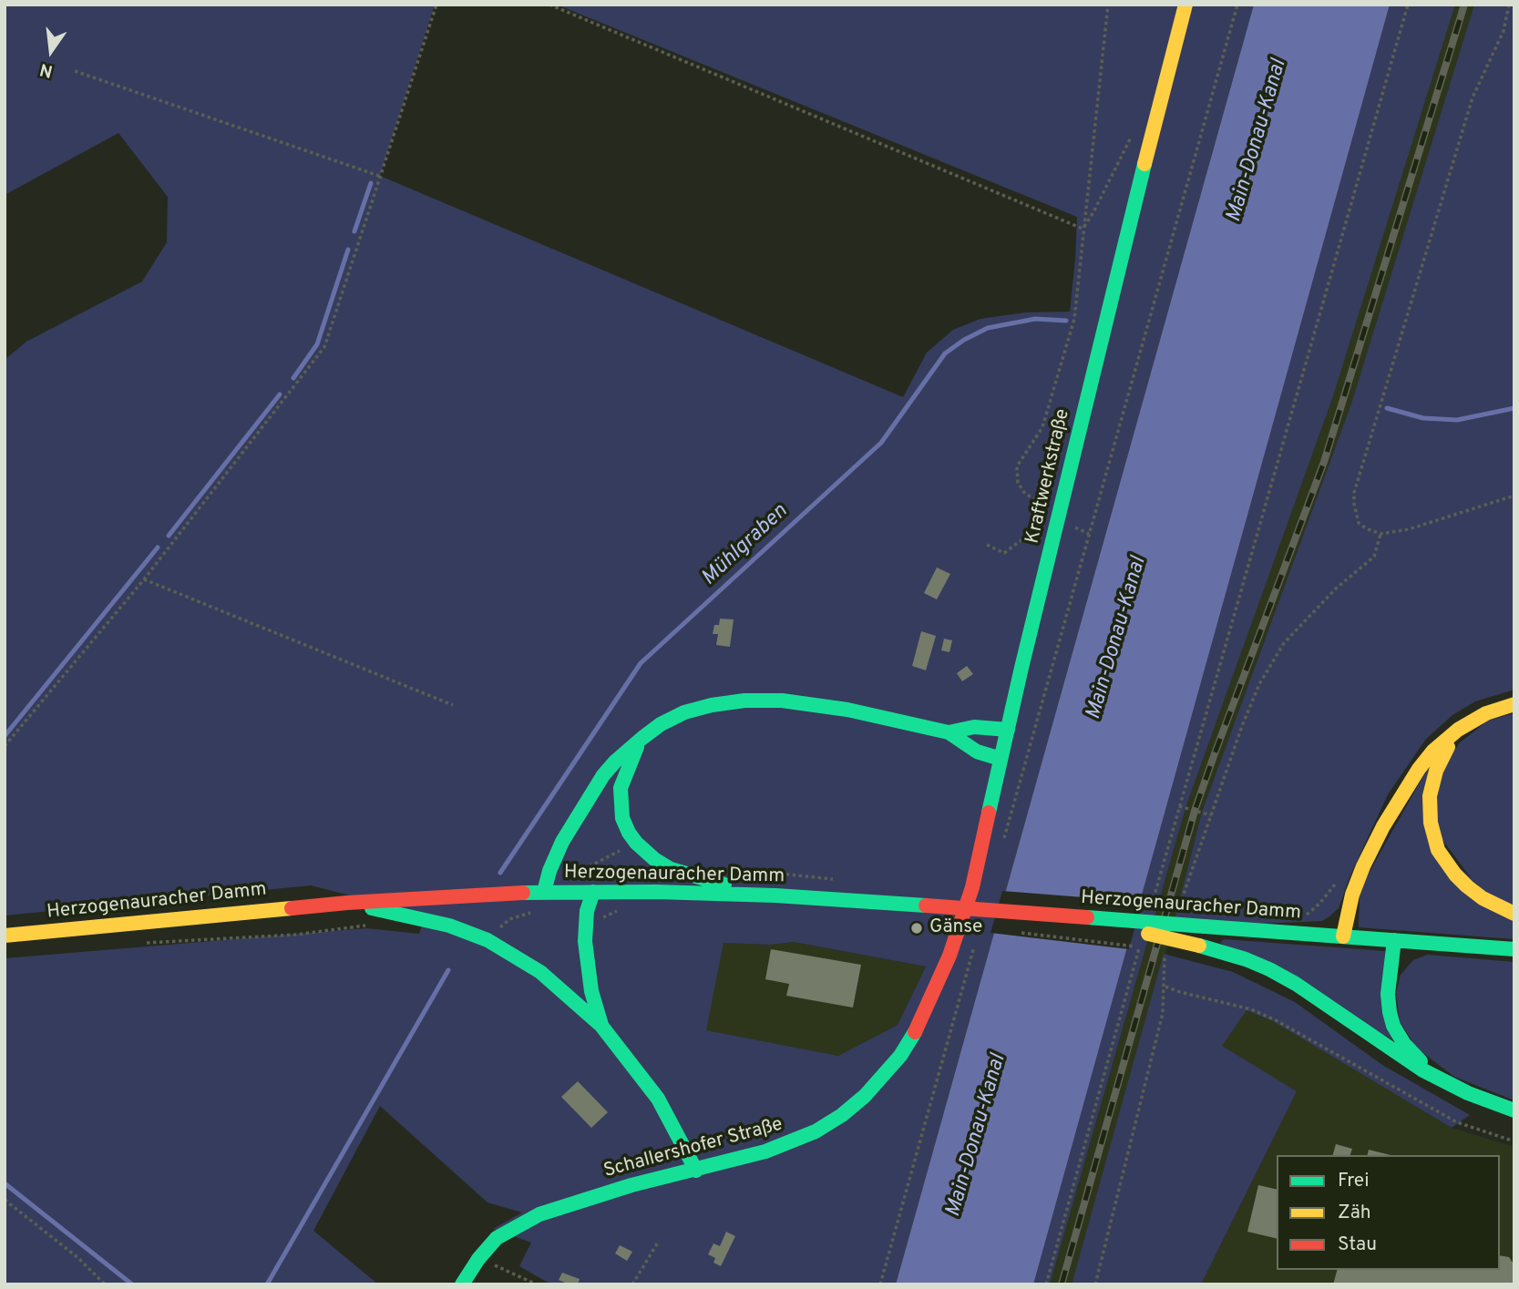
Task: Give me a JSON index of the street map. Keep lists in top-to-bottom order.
{
  "streets": {
    "main road": ["Kraftwerkstraße", "Herzogenauracher Damm", "Schallershofer Straße"]
  },
  "crossings": [
    ["Kraftwerkstraße", "Schallershofer Straße"]
  ],
  "water": ["Main-Donau-Kanal", "Mühlgraben"],
  "places": ["Gänse"],
  "legend": ["Frei", "Zäh", "Stau"],
  "north": "bottom"
}
